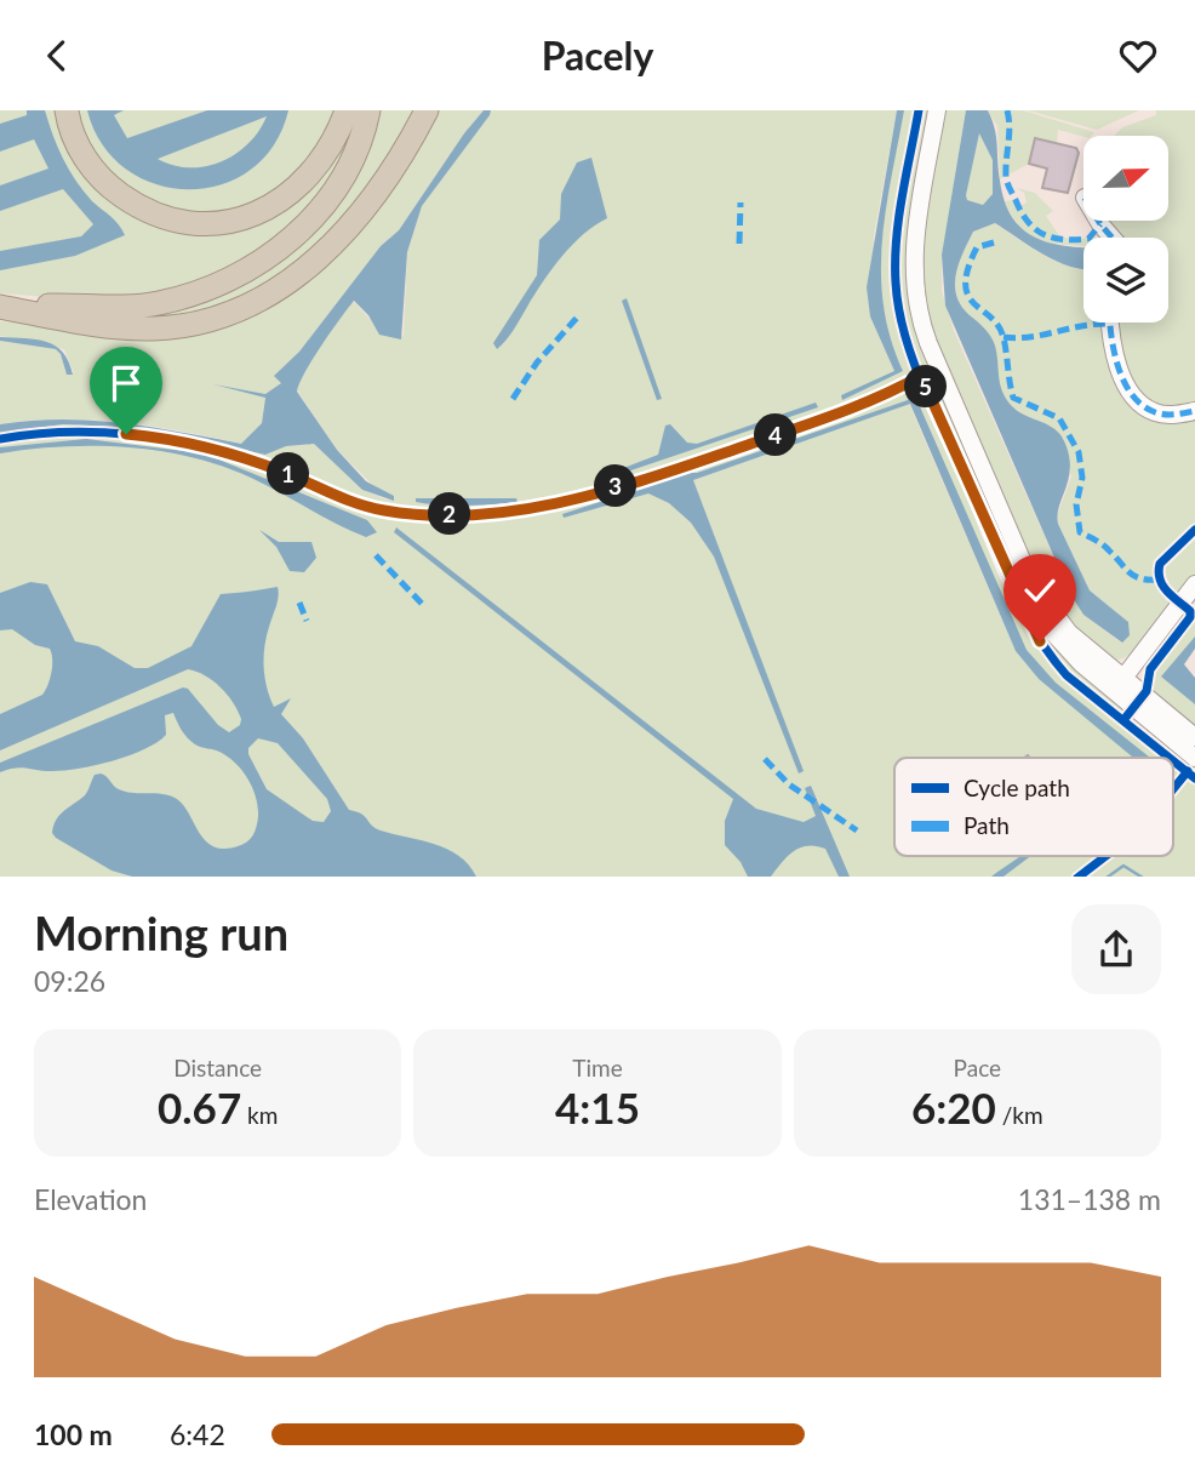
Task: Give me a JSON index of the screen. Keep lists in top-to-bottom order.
{
  "legend": ["Cycle path", "Path"],
  "north": "right",
  "page": {
    "header": "Pacely",
    "pins": [
      "5",
      "4",
      "1",
      "3",
      "2"
    ],
    "heading": ["Morning run", "09:26"],
    "stats": [
      ["Distance", "0.67 km"],
      ["Time", "4:15"],
      ["Pace", "6:20 /km"]
    ],
    "chart": ["Elevation", "131–138 m"],
    "list": [
      {
        "name": "100 m",
        "note": "6:42"
      }
    ]
  }
}
